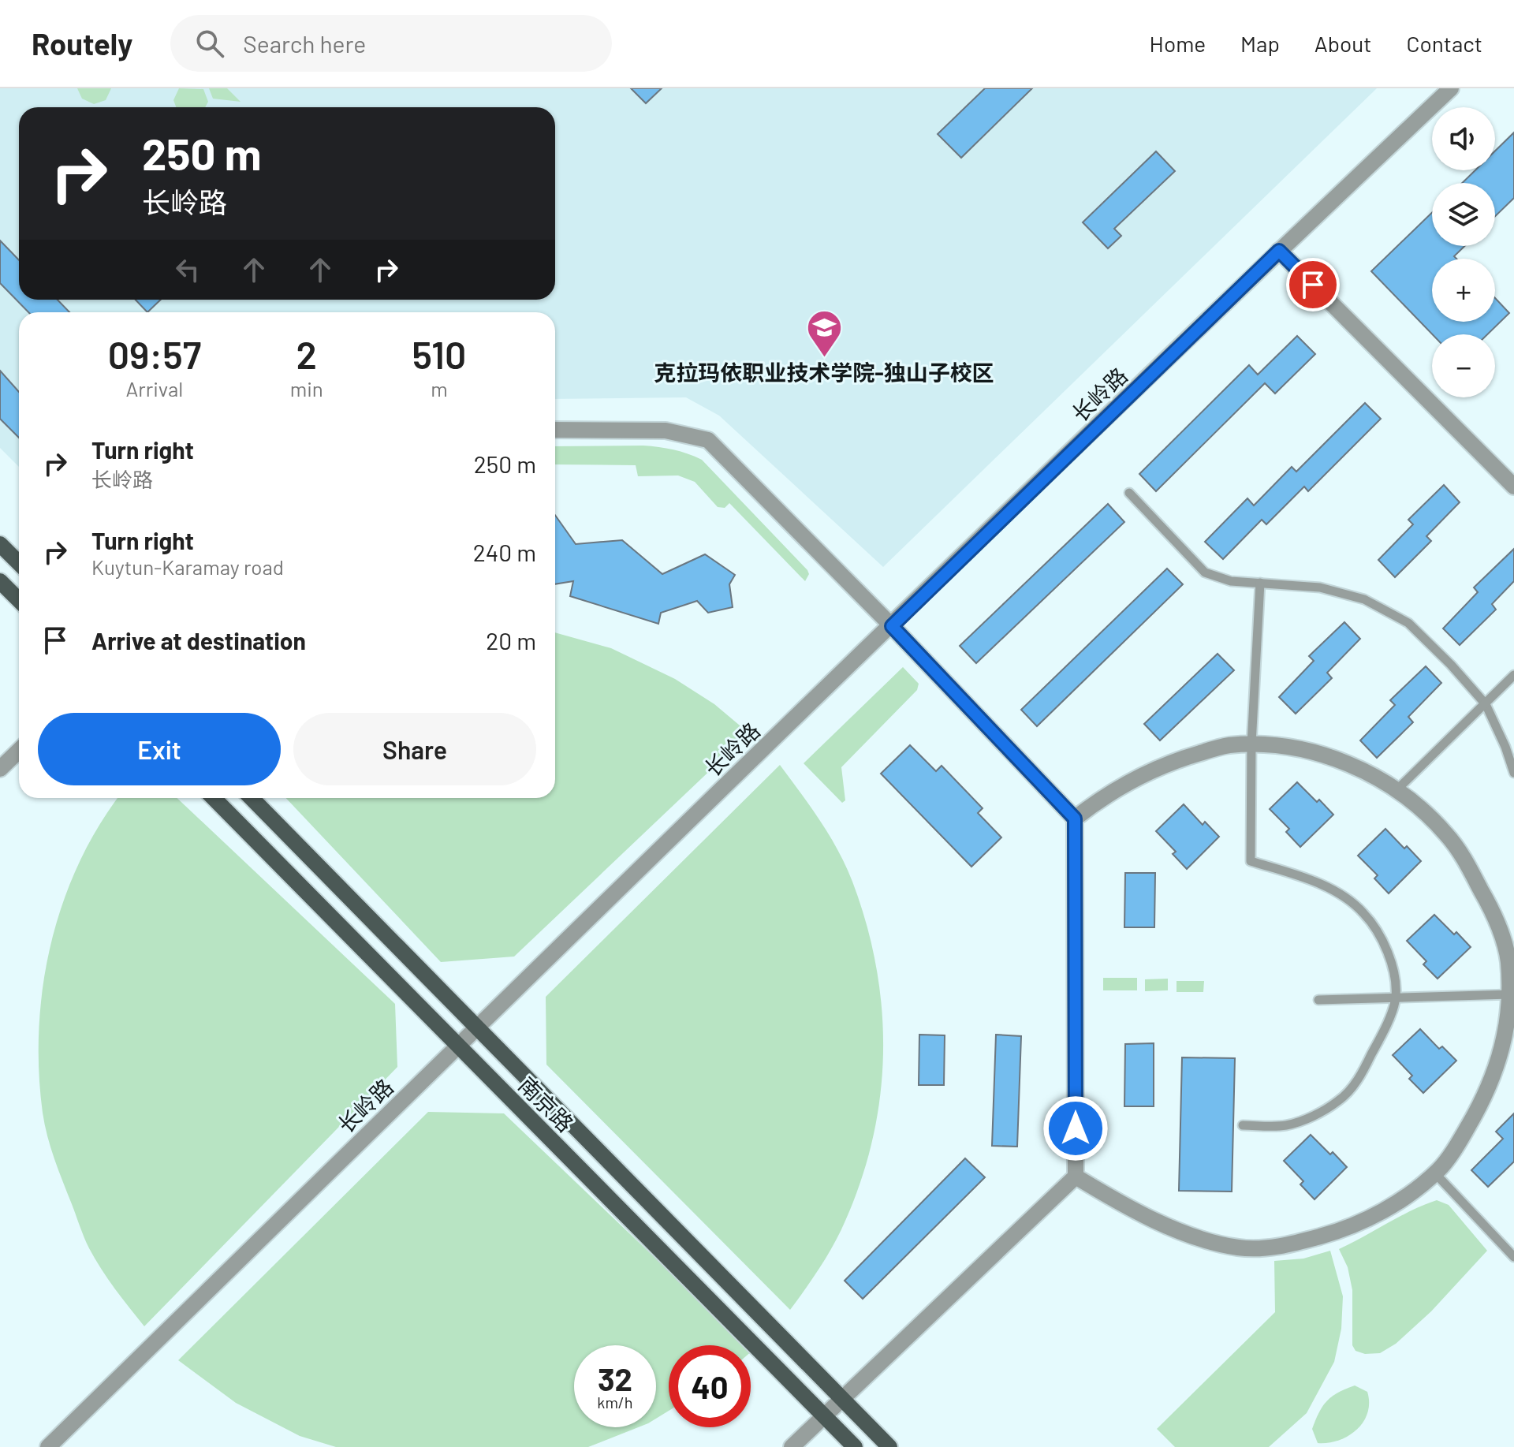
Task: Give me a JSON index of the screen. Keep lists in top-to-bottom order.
{
  "streets": {
    "main road": ["南京路"],
    "street": ["长岭路"]
  },
  "crossings": [
    ["长岭路", "南京路"]
  ],
  "places": {
    "school or university": ["克拉玛依职业技术学院-独山子校区"]
  },
  "page": {
    "header": "Routely",
    "search": "Search here",
    "nav": [
      "Home",
      "Map",
      "About",
      "Contact"
    ],
    "map_buttons": ["+", "−"],
    "turn": ["250 m", "长岭路"],
    "eta": [
      "09:57",
      "Arrival",
      "2",
      "min",
      "510",
      "m"
    ],
    "list": [
      {
        "name": "Turn right",
        "note": "长岭路",
        "value": "250 m"
      },
      {
        "name": "Turn right",
        "note": "Kuytun-Karamay road",
        "value": "240 m"
      },
      {
        "name": "Arrive at destination",
        "value": "20 m"
      }
    ],
    "buttons": ["Exit", "Share"],
    "speed": "32 km/h",
    "limit": "40"
  }
}
